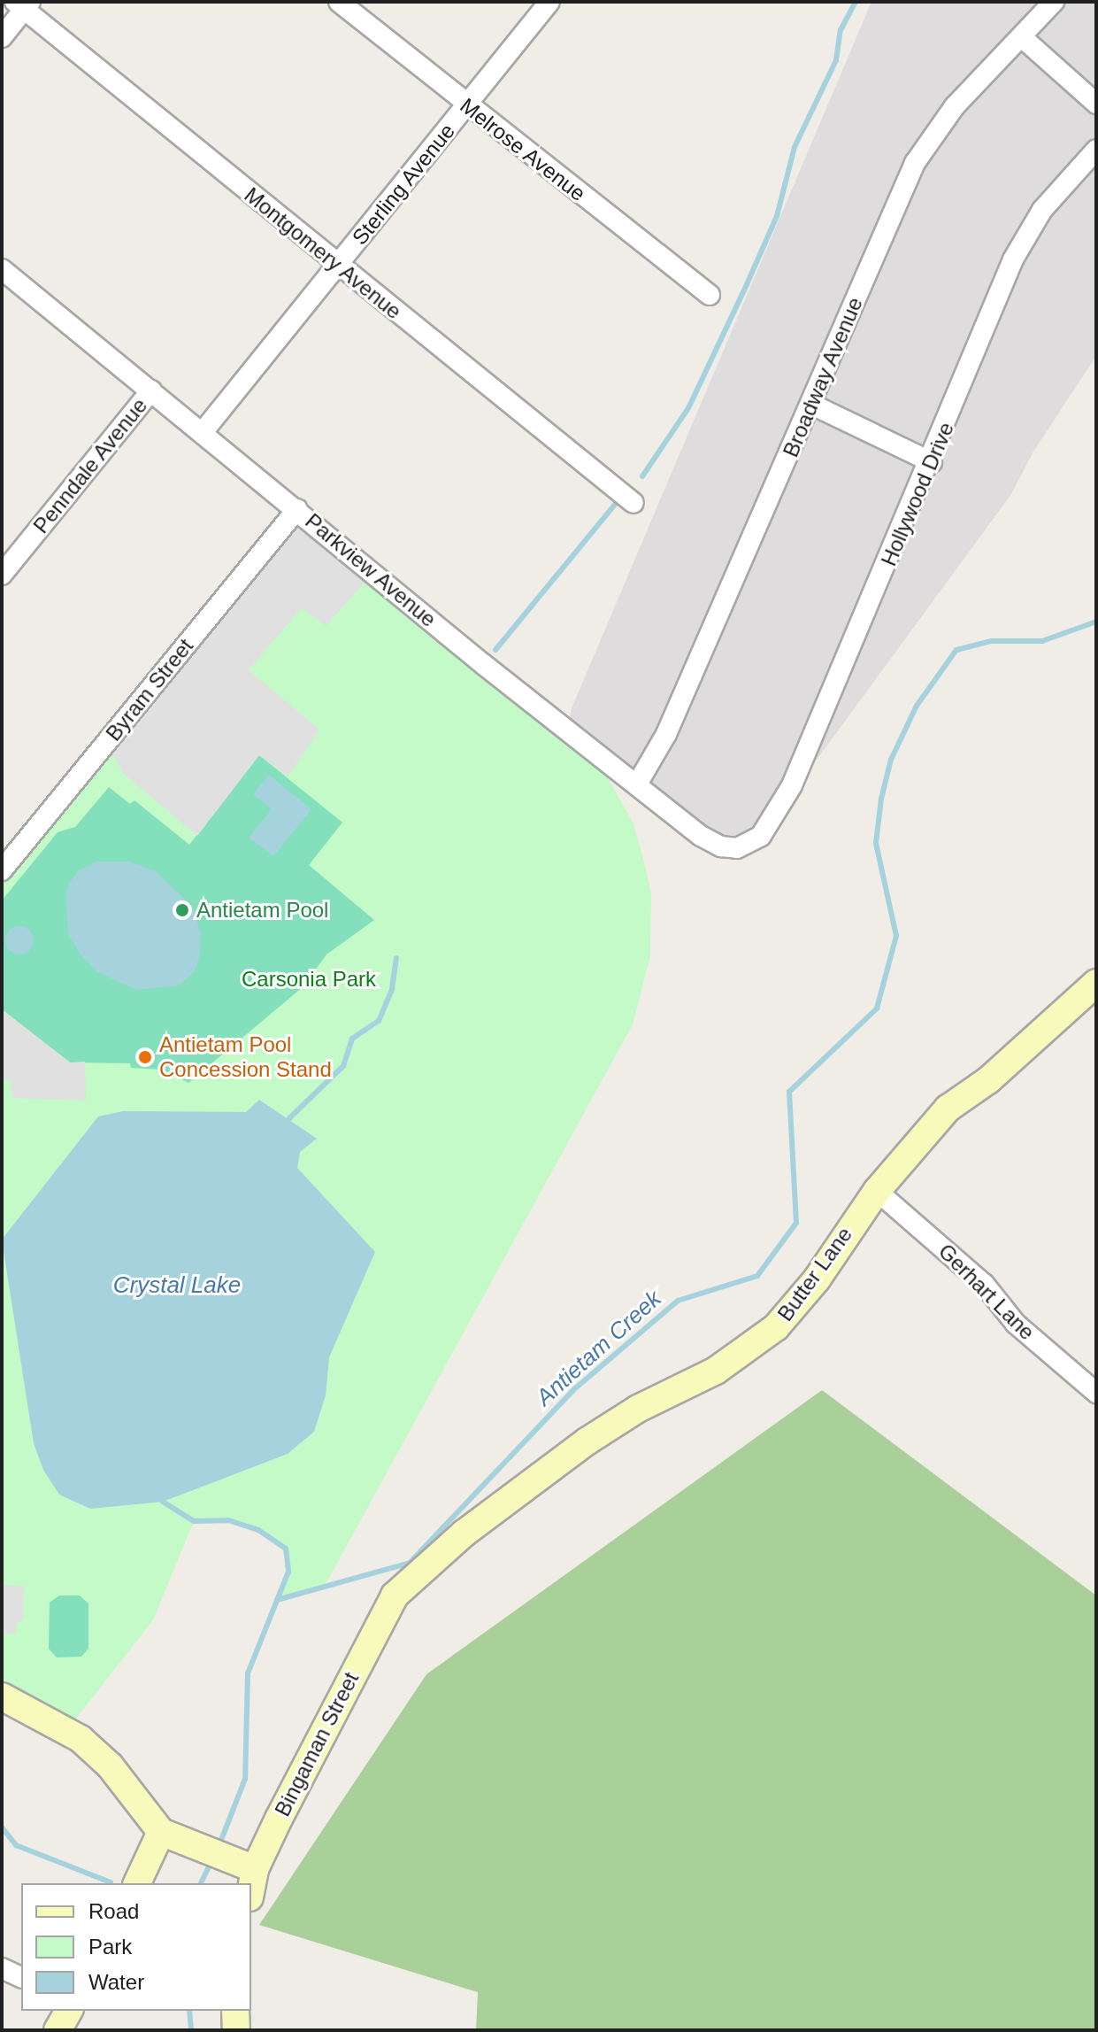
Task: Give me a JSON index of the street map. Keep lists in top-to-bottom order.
{
  "streets": {
    "street": [
      "Melrose Avenue",
      "Sterling Avenue",
      "Montgomery Avenue",
      "Broadway Avenue",
      "Penndale Avenue",
      "Hollywood Drive",
      "Parkview Avenue",
      "Byram Street",
      "Butter Lane",
      "Gerhart Lane",
      "Bingaman Street"
    ]
  },
  "crossings": [
    ["Melrose Avenue", "Sterling Avenue"],
    ["Sterling Avenue", "Montgomery Avenue"],
    ["Sterling Avenue", "Parkview Avenue"],
    ["Broadway Avenue", "Parkview Avenue"],
    ["Penndale Avenue", "Parkview Avenue"],
    ["Hollywood Drive", "Parkview Avenue"],
    ["Parkview Avenue", "Byram Street"],
    ["Butter Lane", "Gerhart Lane"],
    ["Butter Lane", "Bingaman Street"]
  ],
  "water": ["Crystal Lake", "Antietam Creek"],
  "parks": ["Carsonia Park"],
  "places": ["Antietam Pool", "Antietam Pool Concession Stand"],
  "legend": ["Road", "Park", "Water"]
}
